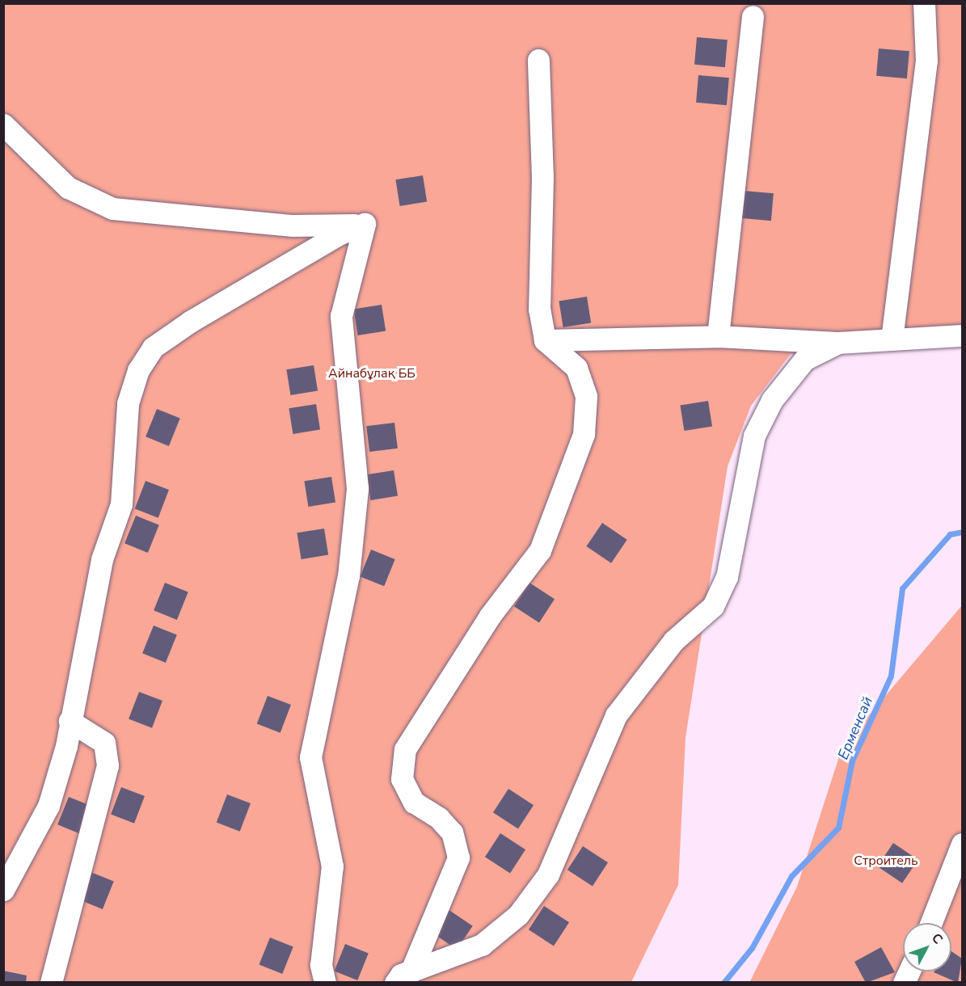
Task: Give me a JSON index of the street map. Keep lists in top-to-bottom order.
{
  "water": ["Ерменсай"],
  "parks": ["Айнабұлақ ББ", "Строитель"],
  "north": "top right"
}
